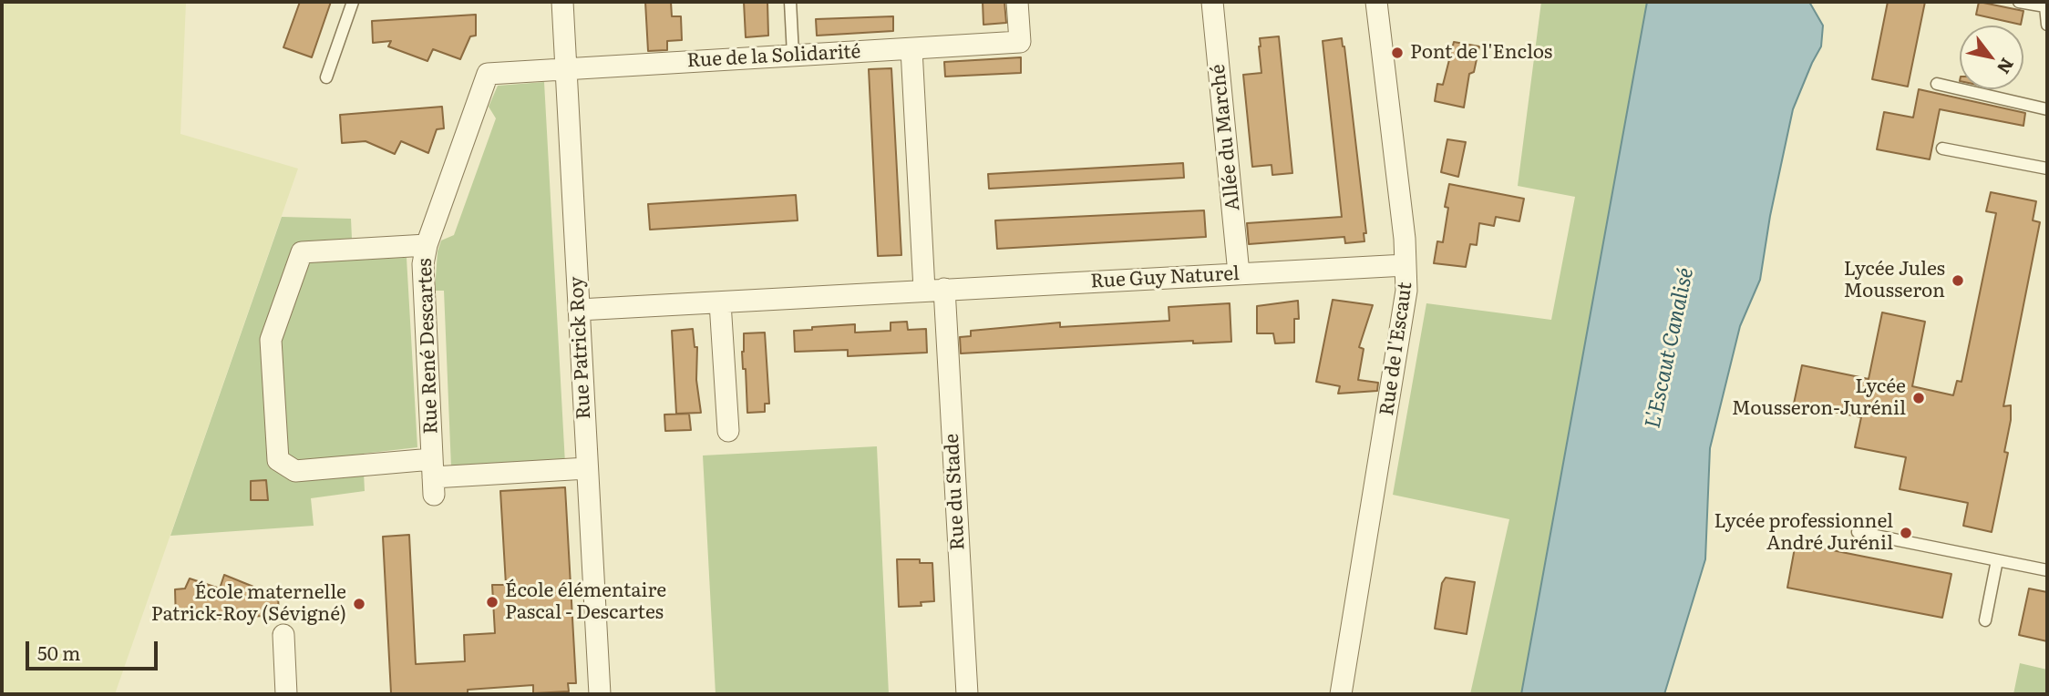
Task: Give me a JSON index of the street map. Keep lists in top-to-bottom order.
{
  "streets": {
    "street": [
      "Rue de la Solidarité",
      "Allée du Marché",
      "Rue Guy Naturel",
      "Rue René Descartes",
      "Rue Patrick Roy",
      "Rue de l'Escaut",
      "Rue du Stade"
    ]
  },
  "crossings": [
    ["Rue de la Solidarité", "Rue René Descartes"],
    ["Rue de la Solidarité", "Rue Patrick Roy"],
    ["Allée du Marché", "Rue Guy Naturel"],
    ["Rue Guy Naturel", "Rue Patrick Roy"],
    ["Rue Guy Naturel", "Rue de l'Escaut"],
    ["Rue Guy Naturel", "Rue du Stade"]
  ],
  "water": ["L'Escaut Canalisé"],
  "places": [
    "Pont de l'Enclos",
    "Lycée Jules Mousseron",
    "Lycée Mousseron-Jurénil",
    "Lycée professionnel André Jurénil",
    "École élémentaire Pascal - Descartes",
    "École maternelle Patrick-Roy (Sévigné)"
  ],
  "scale_bar": "50 m",
  "north": "bottom right"
}
